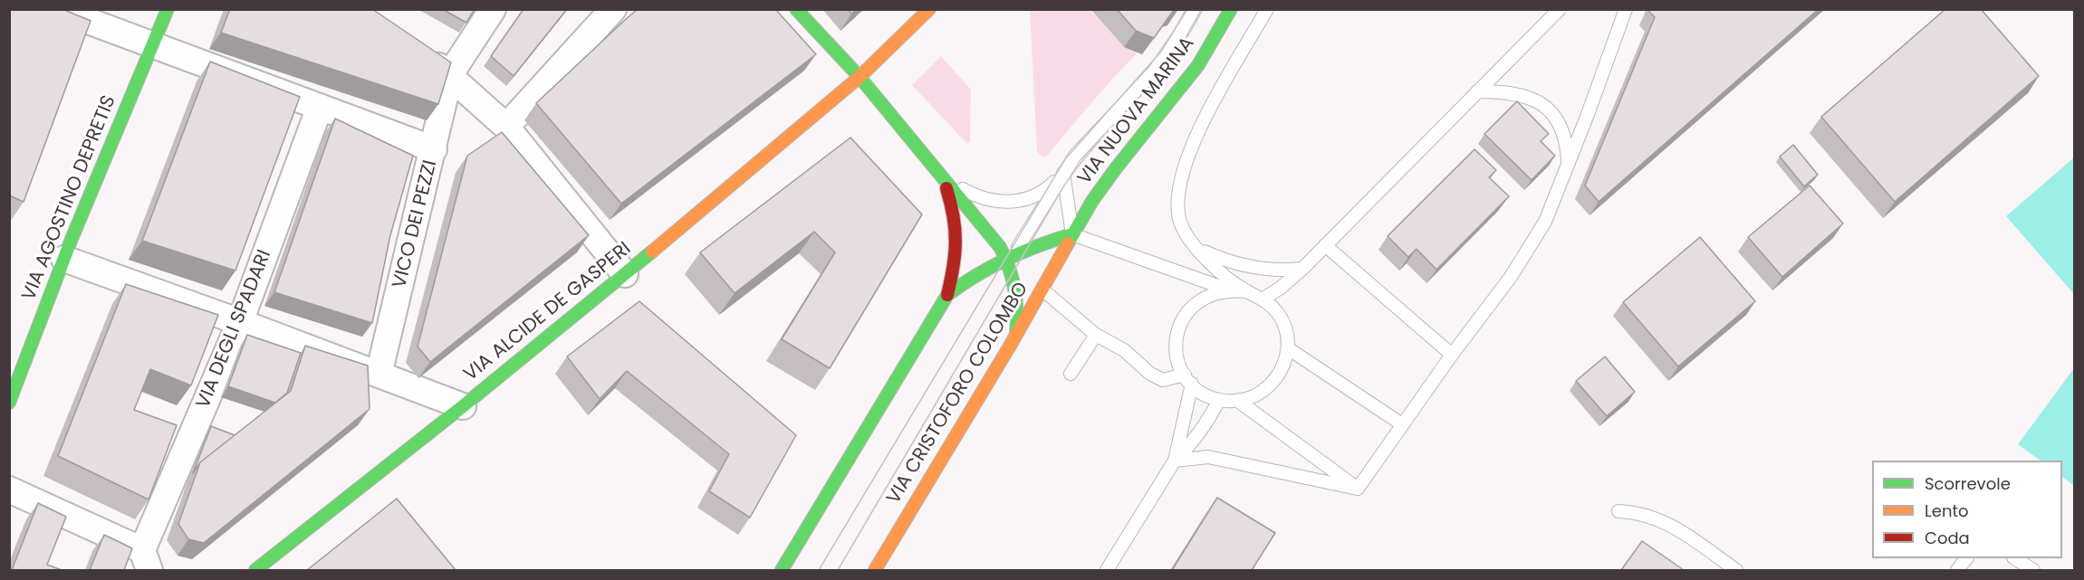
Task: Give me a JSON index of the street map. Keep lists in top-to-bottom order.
{
  "streets": {
    "main road": [
      "VIA NUOVA MARINA",
      "VIA AGOSTINO DEPRETIS",
      "VIA ALCIDE DE GASPERI",
      "VIA CRISTOFORO COLOMBO"
    ],
    "street": ["VICO DEI PEZZI", "VIA DEGLI SPADARI"]
  },
  "crossings": [
    ["VIA NUOVA MARINA", "VIA CRISTOFORO COLOMBO"]
  ],
  "legend": ["Scorrevole", "Lento", "Coda"]
}
